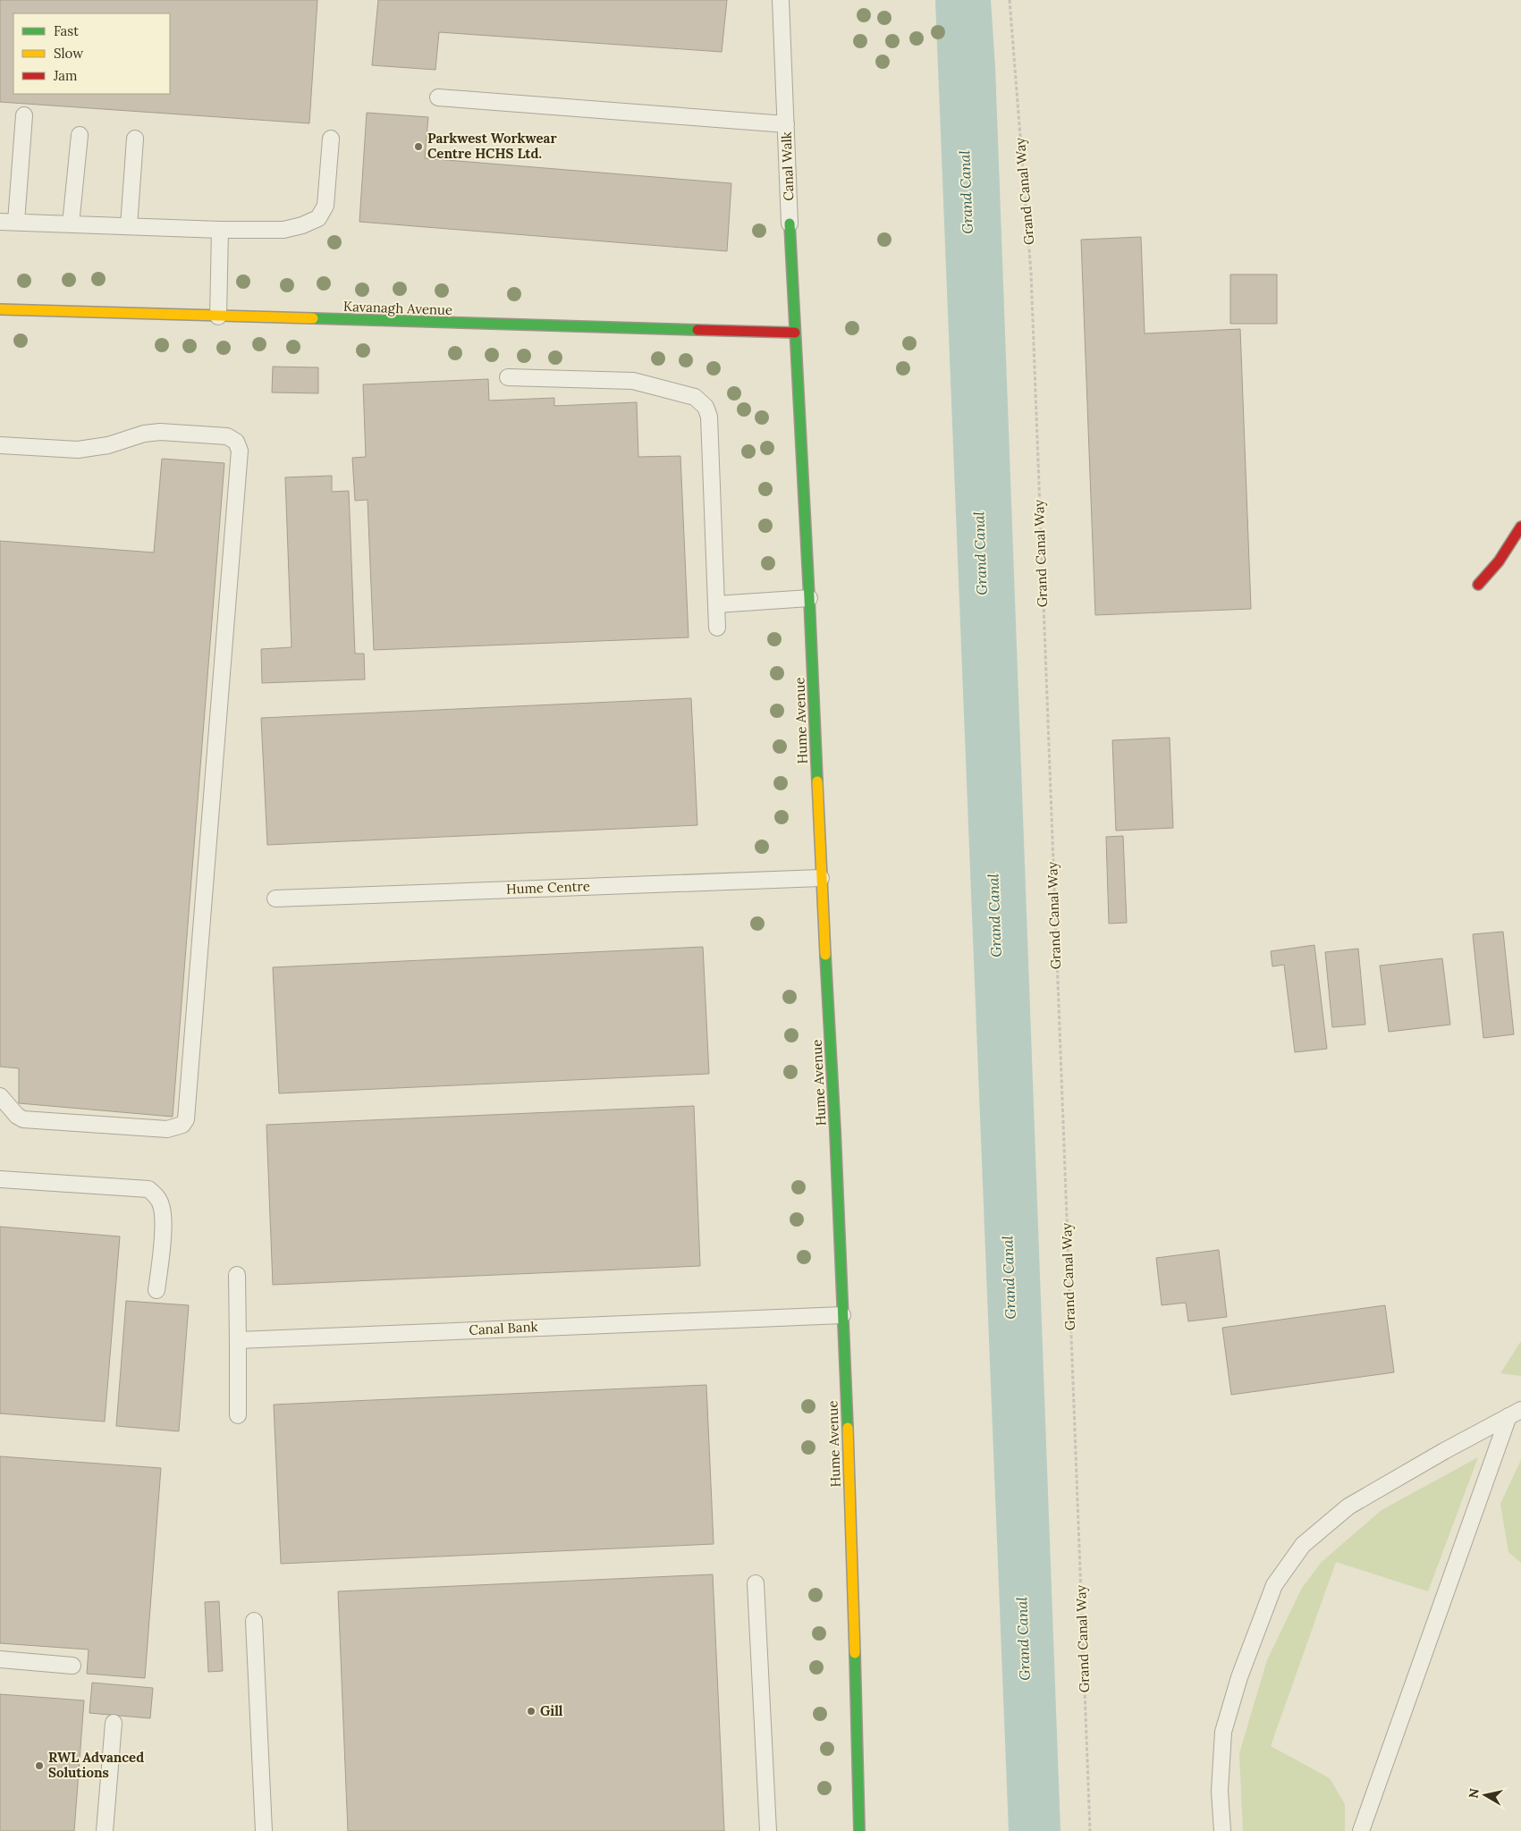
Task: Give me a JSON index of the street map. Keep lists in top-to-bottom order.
{
  "streets": {
    "street": ["Canal Walk", "Kavanagh Avenue", "Hume Avenue"],
    "lane": ["Hume Centre", "Canal Bank"],
    "path": ["Grand Canal Way"]
  },
  "crossings": [
    ["Canal Walk", "Kavanagh Avenue"],
    ["Canal Walk", "Hume Avenue"],
    ["Kavanagh Avenue", "Hume Avenue"],
    ["Hume Avenue", "Hume Centre"],
    ["Hume Avenue", "Canal Bank"]
  ],
  "water": ["Grand Canal"],
  "places": ["Parkwest Workwear Centre HCHS Ltd.", "Gill", "RWL Advanced Solutions"],
  "legend": ["Fast", "Slow", "Jam"],
  "north": "left"
}
